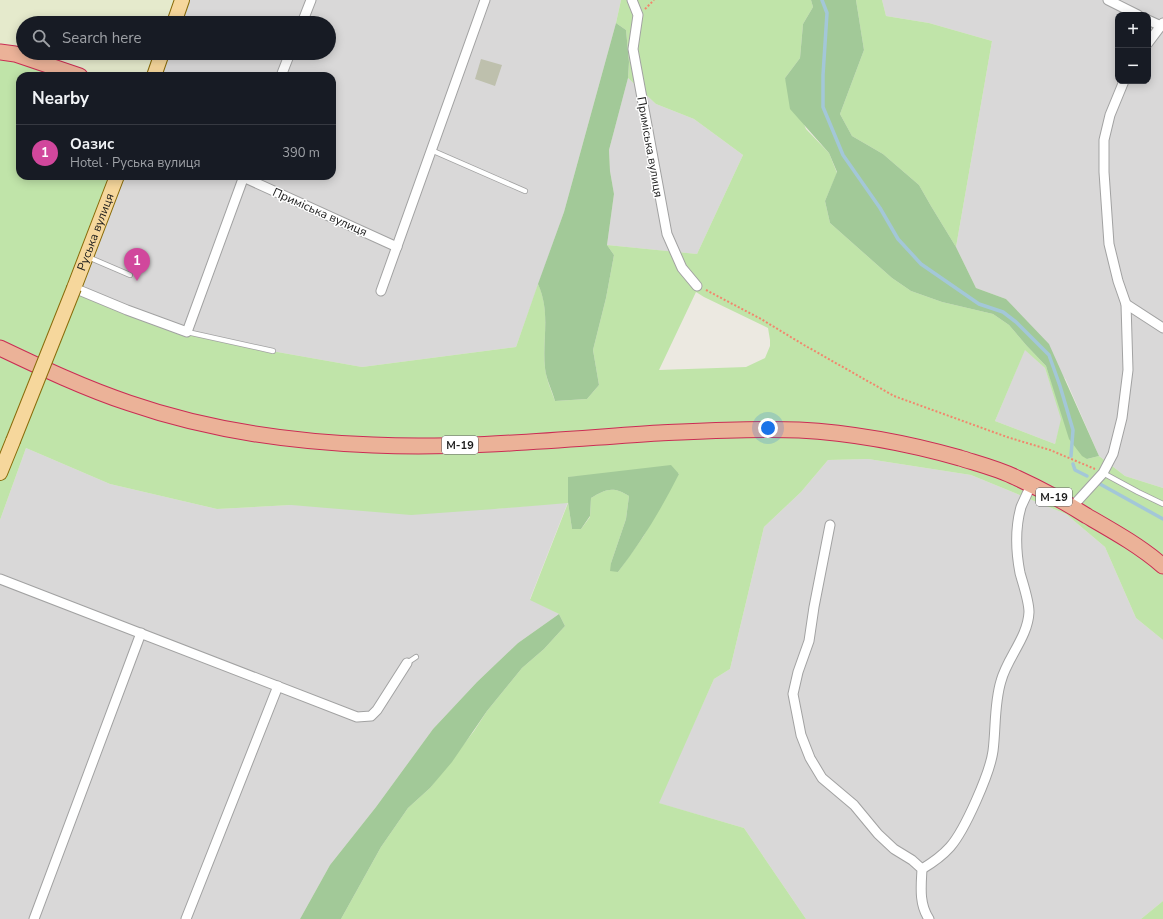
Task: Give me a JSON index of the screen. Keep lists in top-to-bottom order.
{
  "streets": {
    "highway": ["М-19"],
    "main road": ["Руська вулиця"],
    "street": ["Приміська вулиця"]
  },
  "page": {
    "map_buttons": ["+", "−"],
    "search": "Search here",
    "heading": "Nearby",
    "list": [
      {
        "mark": "1",
        "name": "Оазис",
        "note": "Hotel · Руська вулиця",
        "value": "390 m"
      }
    ],
    "pins": "1"
  }
}
